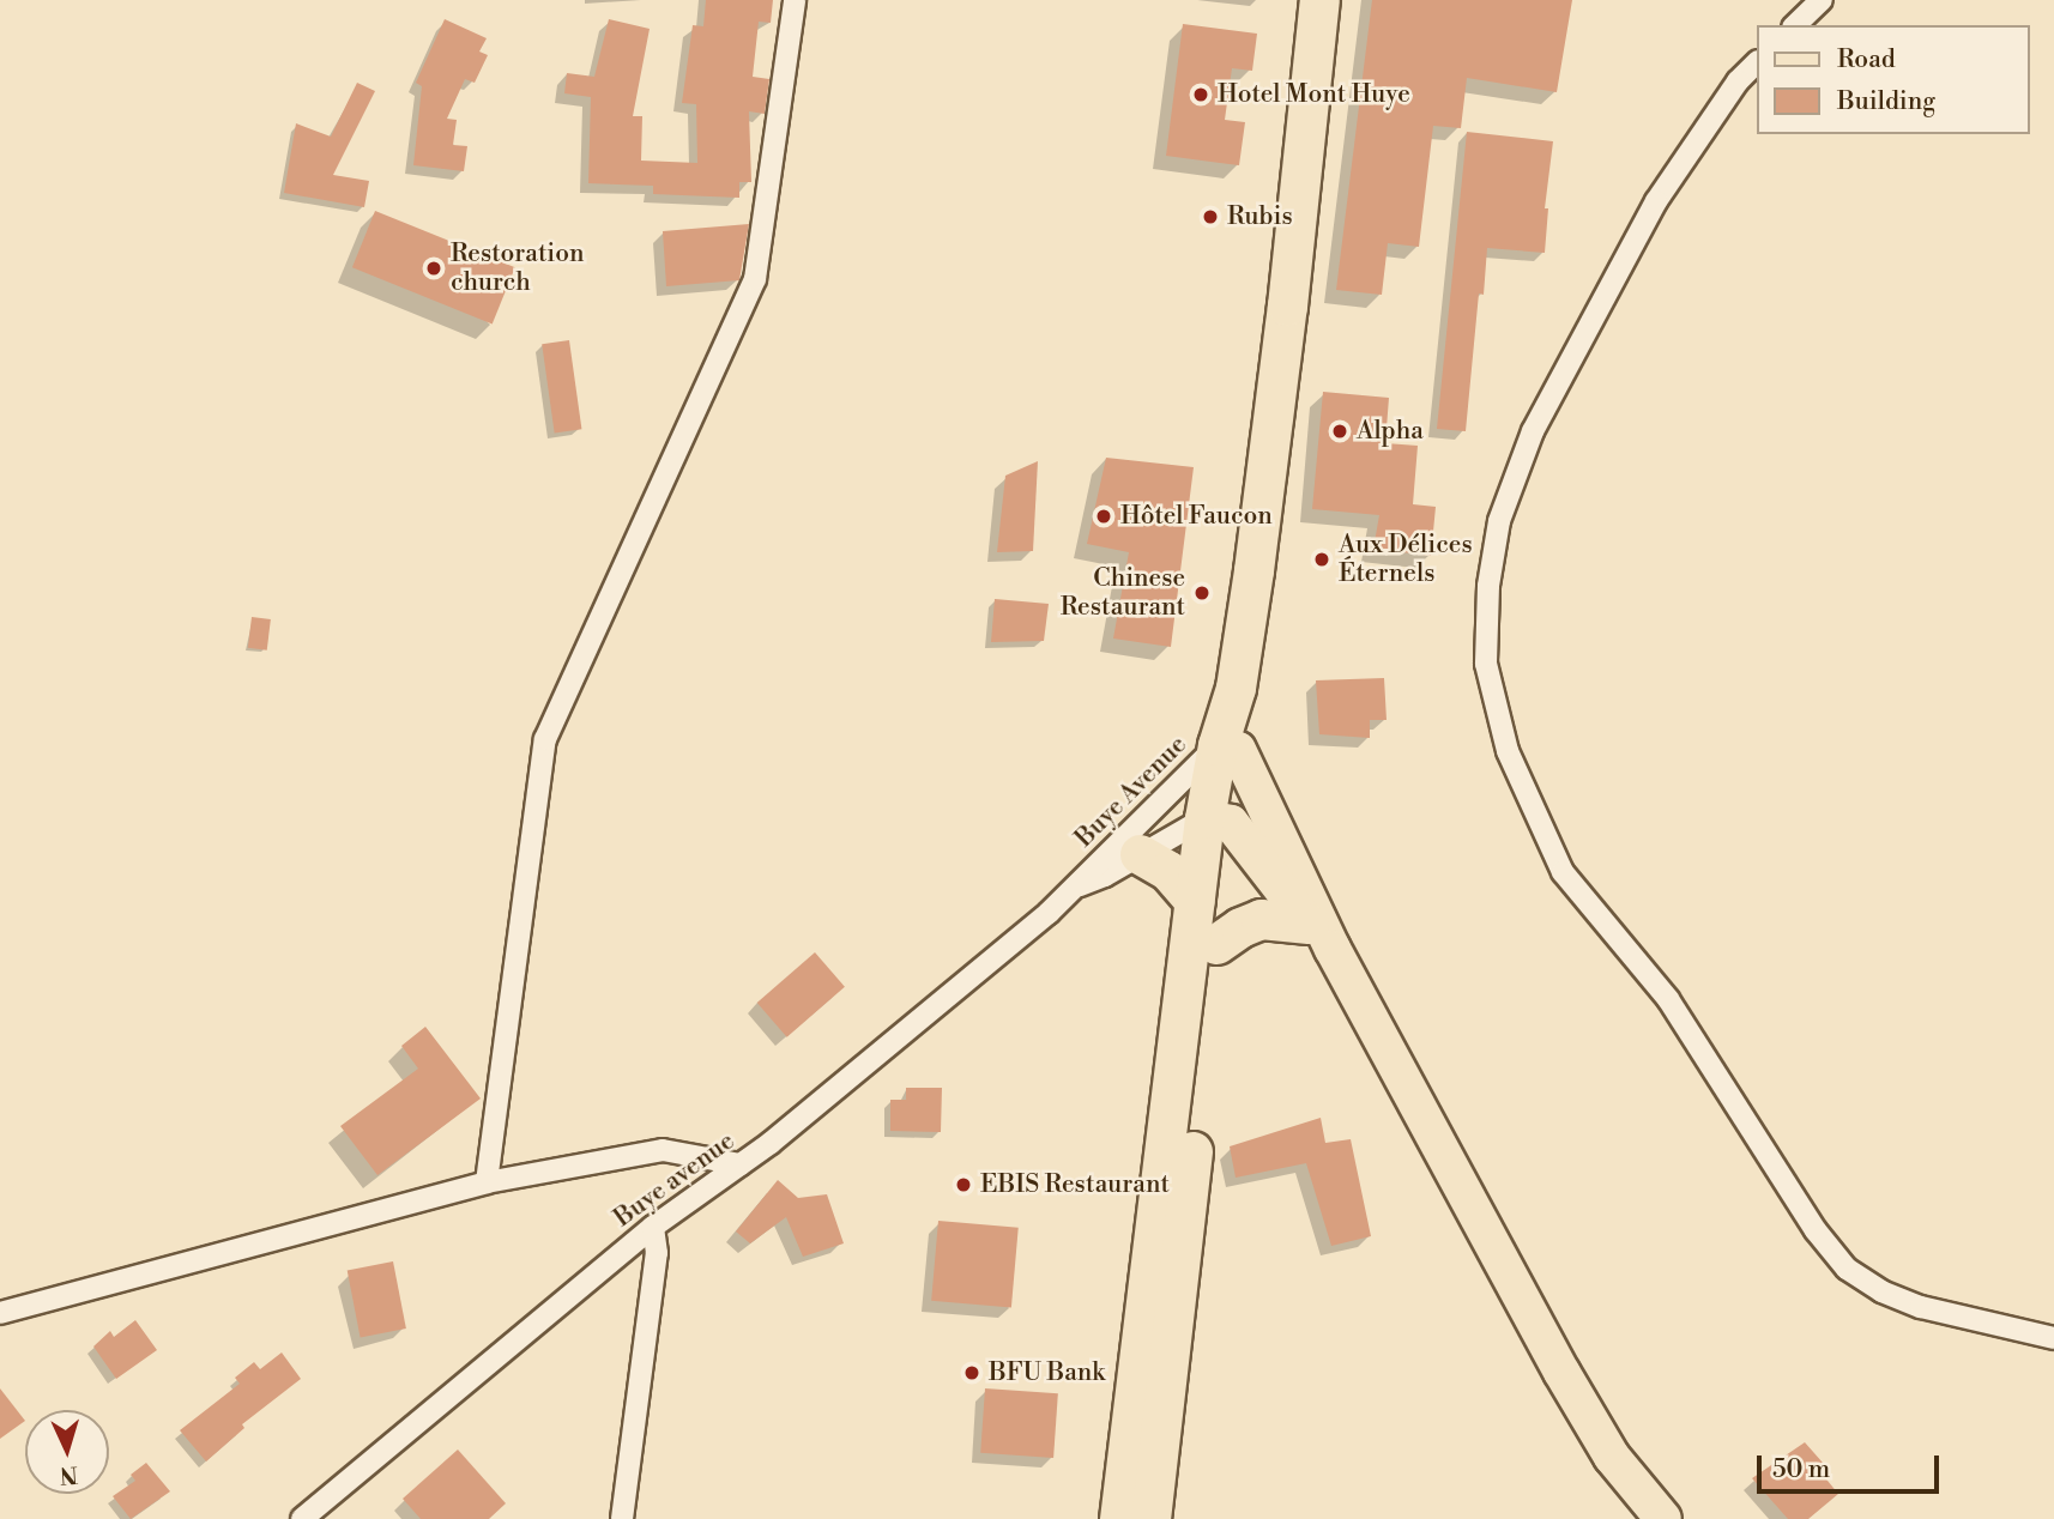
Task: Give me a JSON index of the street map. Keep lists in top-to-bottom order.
{
  "streets": {
    "street": ["Buye Avenue", "Buye avenue"]
  },
  "crossings": [
    ["Buye Avenue", "Buye avenue"]
  ],
  "places": [
    "Hotel Mont Huye",
    "Rubis",
    "Restoration church",
    "Alpha",
    "Hôtel Faucon",
    "Aux Délices Éternels",
    "Chinese Restaurant",
    "EBIS Restaurant",
    "BFU Bank"
  ],
  "legend": ["Road", "Building"],
  "scale_bar": "50 m",
  "north": "bottom"
}
